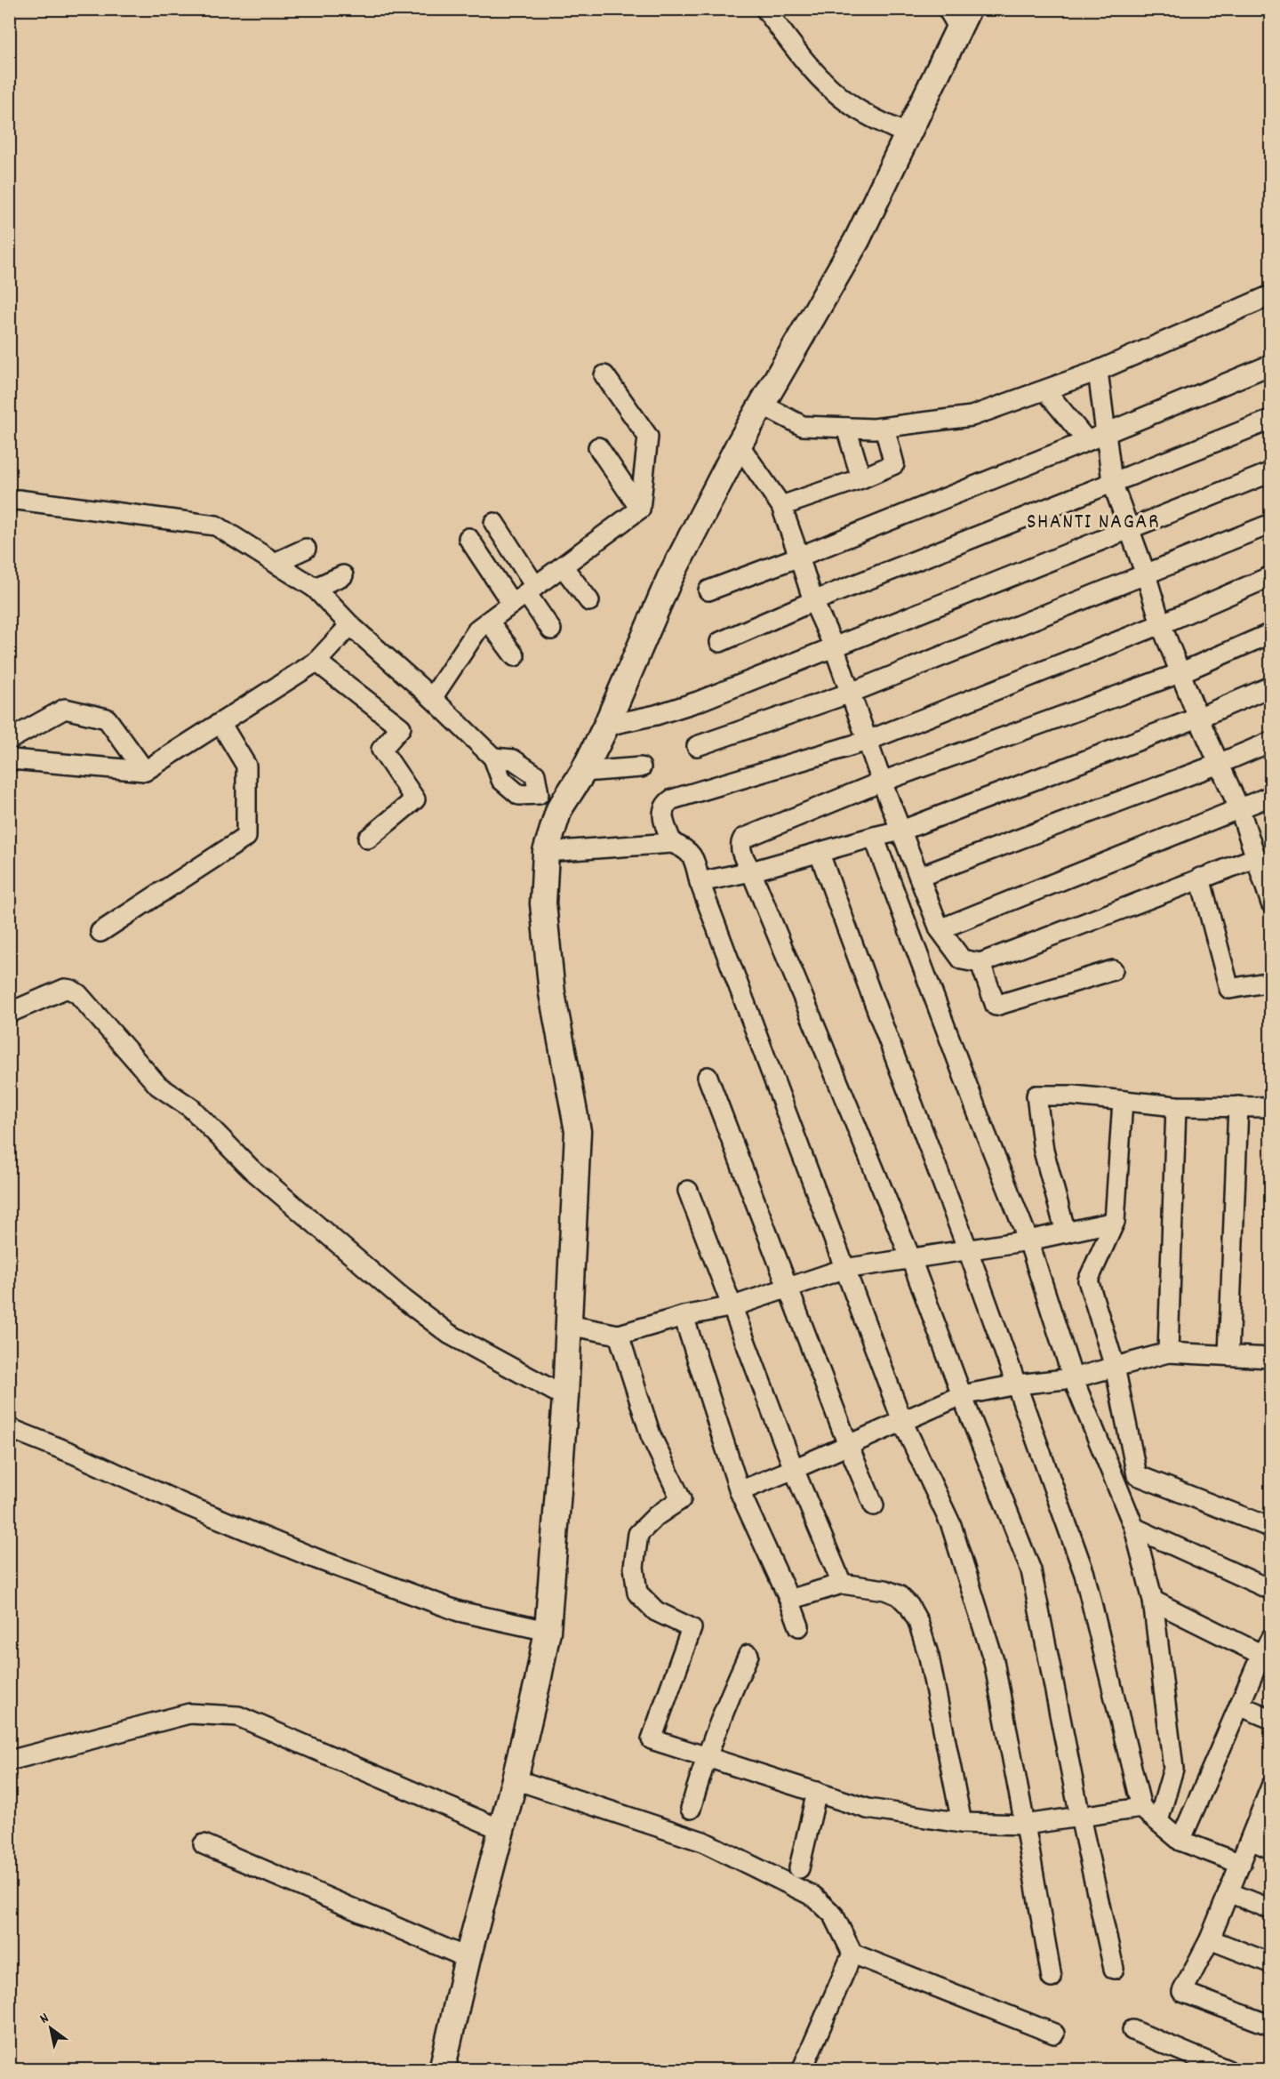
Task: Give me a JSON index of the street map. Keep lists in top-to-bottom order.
{
  "districts": ["SHANTI NAGAR"],
  "north": "top left"
}
